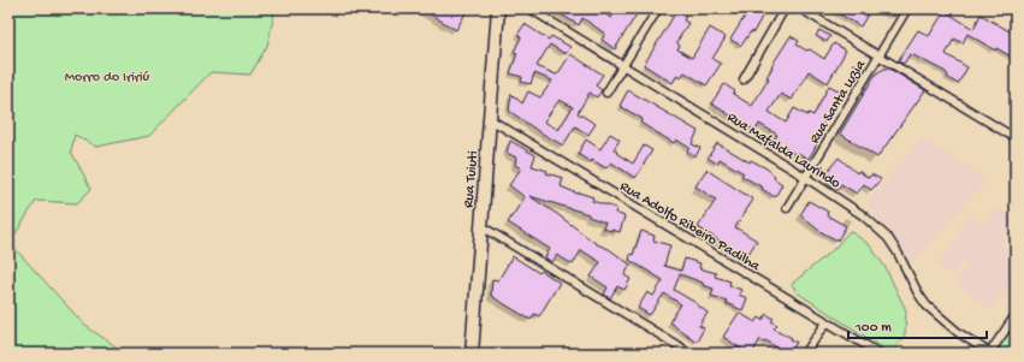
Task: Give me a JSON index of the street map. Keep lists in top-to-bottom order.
{
  "streets": {
    "main road": ["Rua Tuiuti"],
    "street": ["Rua Santa Luzia", "Rua Mafalda Laurindo", "Rua Adolfo Ribeiro Padilha"]
  },
  "crossings": [
    ["Rua Santa Luzia", "Rua Mafalda Laurindo"],
    ["Rua Tuiuti", "Rua Adolfo Ribeiro Padilha"]
  ],
  "parks": ["Morro do Iririú"],
  "scale_bar": "100 m"
}
